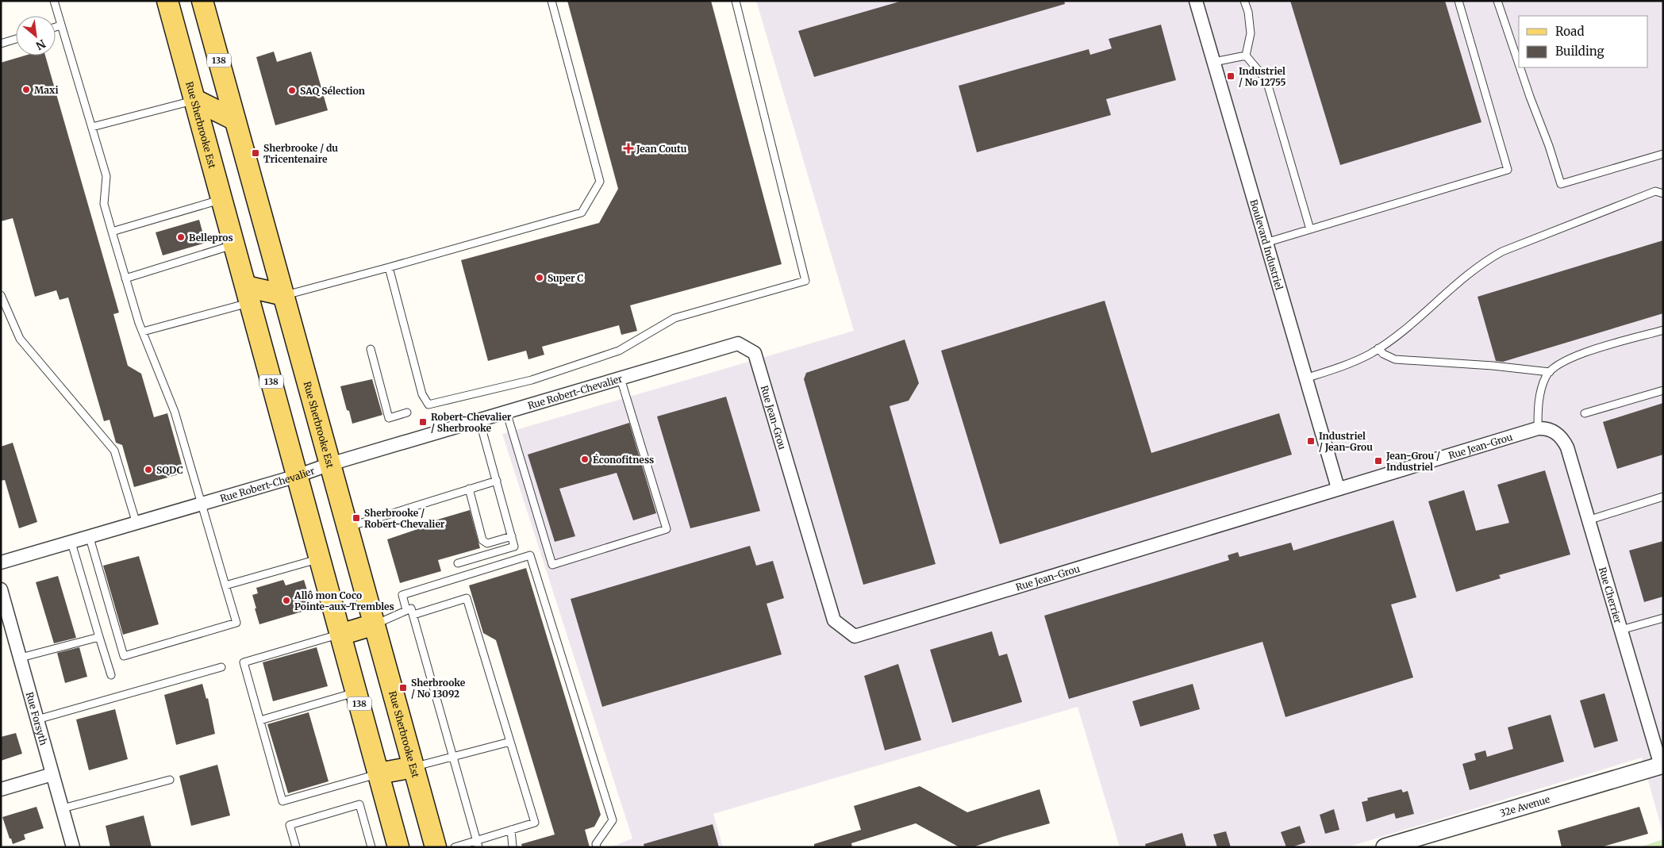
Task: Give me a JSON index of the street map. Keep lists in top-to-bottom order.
{
  "streets": {
    "main road": ["138", "Rue Sherbrooke Est"],
    "street": [
      "Boulevard Industriel",
      "Rue Robert-Chevalier",
      "Rue Jean-Grou",
      "Rue Cherrier",
      "Rue Forsyth",
      "32e Avenue"
    ]
  },
  "crossings": [
    ["Rue Sherbrooke Est", "Rue Robert-Chevalier"],
    ["Boulevard Industriel", "Rue Jean-Grou"],
    ["Rue Robert-Chevalier", "Rue Jean-Grou"],
    ["Rue Jean-Grou", "Rue Cherrier"],
    ["Rue Cherrier", "32e Avenue"]
  ],
  "places": {
    "transit": [
      "Industriel / No 12755",
      "Sherbrooke / du Tricentenaire",
      "Robert-Chevalier / Sherbrooke",
      "Industriel / Jean-Grou",
      "Jean-Grou / Industriel",
      "Sherbrooke / Robert-Chevalier",
      "Sherbrooke / No 13092"
    ],
    "other": [
      "Maxi",
      "SAQ Sélection",
      "Bellepros",
      "Super C",
      "Éconofitness",
      "SQDC",
      "Allô mon Coco Pointe-aux-Trembles"
    ],
    "health": ["Jean Coutu"]
  },
  "legend": ["Road", "Building"],
  "north": "bottom right"
}
